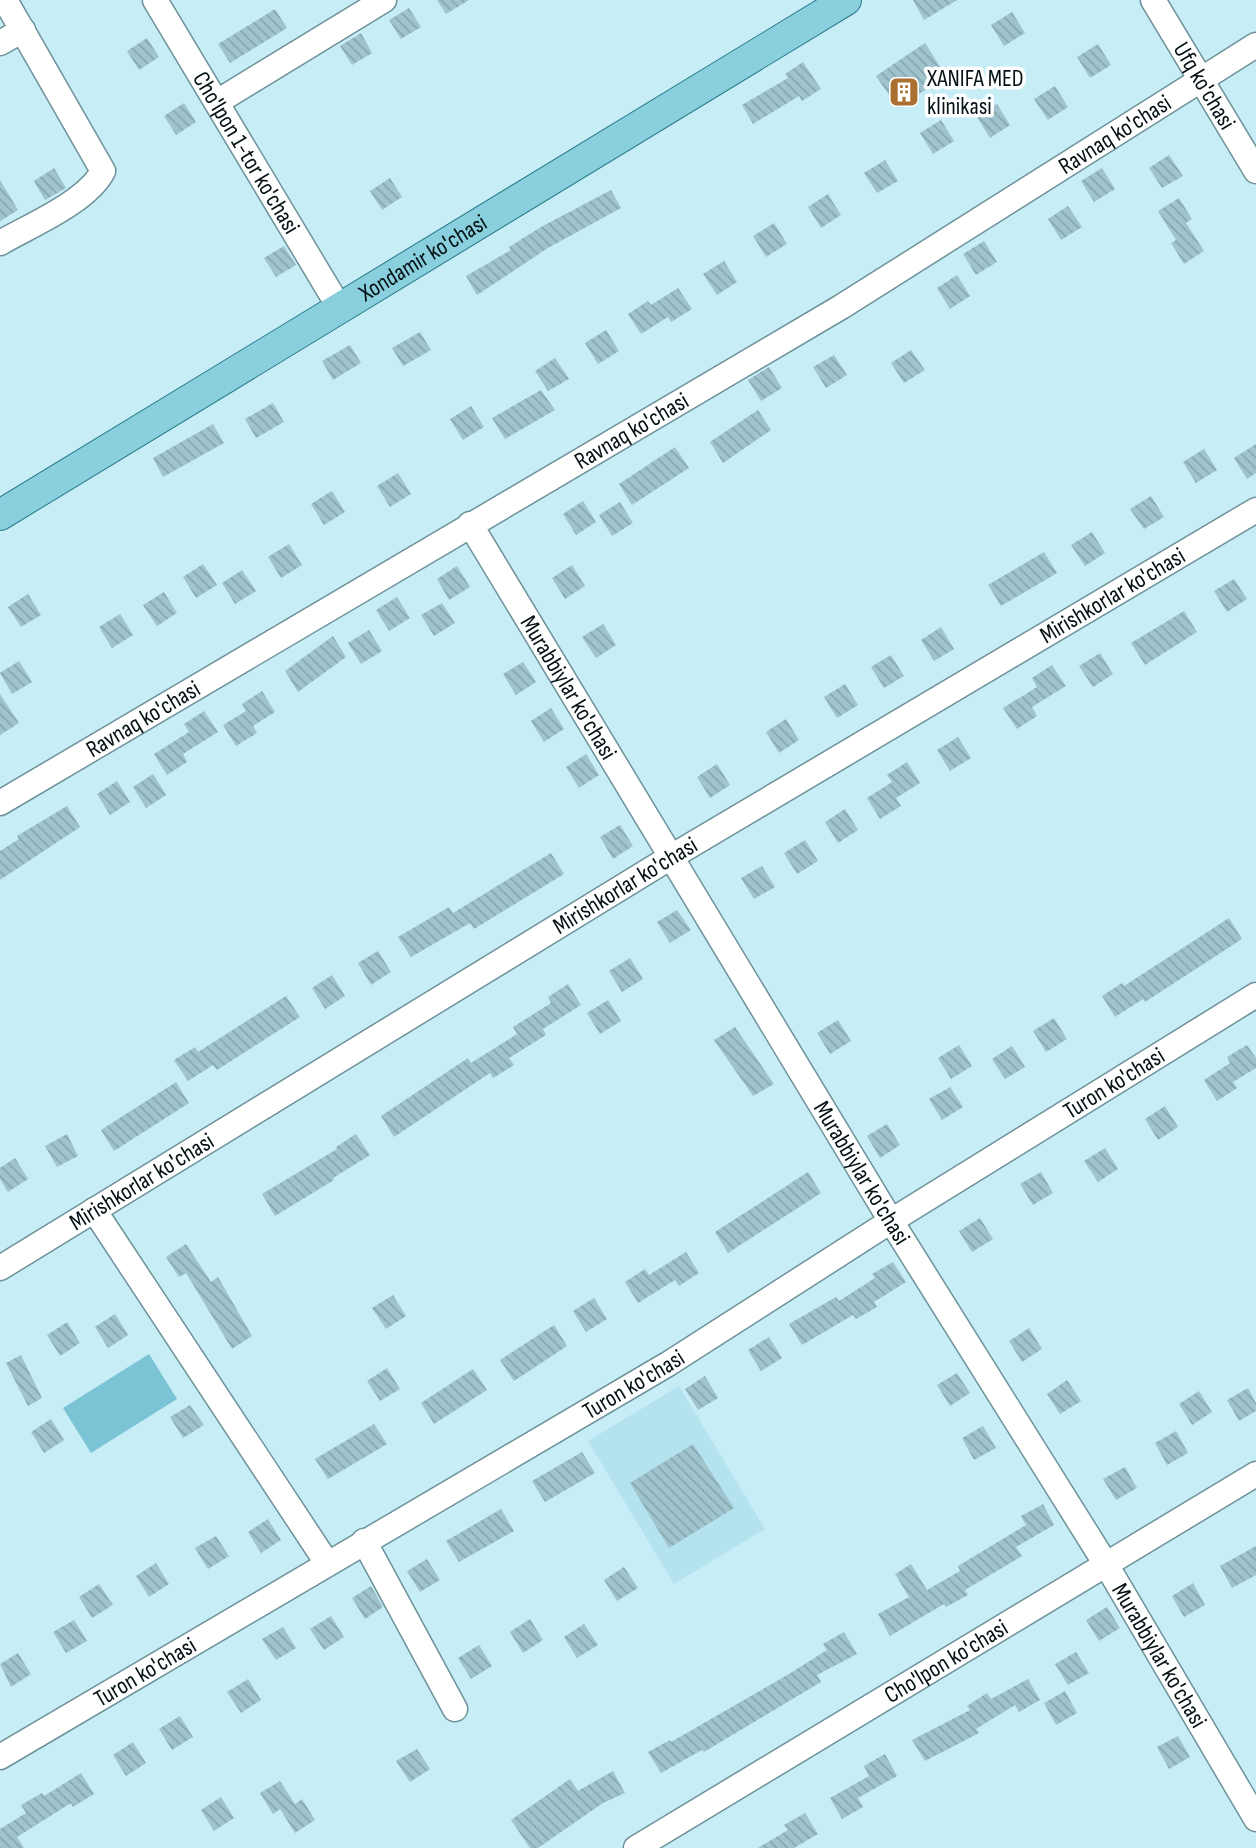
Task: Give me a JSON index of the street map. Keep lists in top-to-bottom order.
{
  "streets": {
    "main road": ["Xondamir ko'chasi"],
    "street": [
      "Ufq ko'chasi",
      "Ravnaq ko'chasi",
      "Cho'lpon 1-tor ko'chasi",
      "Mirishkorlar ko'chasi",
      "Murabbiylar ko'chasi",
      "Turon ko'chasi",
      "Cho'lpon ko'chasi"
    ]
  },
  "crossings": [
    ["Ufq ko'chasi", "Ravnaq ko'chasi"],
    ["Ravnaq ko'chasi", "Murabbiylar ko'chasi"],
    ["Cho'lpon 1-tor ko'chasi", "Xondamir ko'chasi"],
    ["Mirishkorlar ko'chasi", "Murabbiylar ko'chasi"],
    ["Murabbiylar ko'chasi", "Turon ko'chasi"],
    ["Murabbiylar ko'chasi", "Cho'lpon ko'chasi"]
  ],
  "places": {
    "building": ["XANIFA MED klinikasi"]
  }
}
